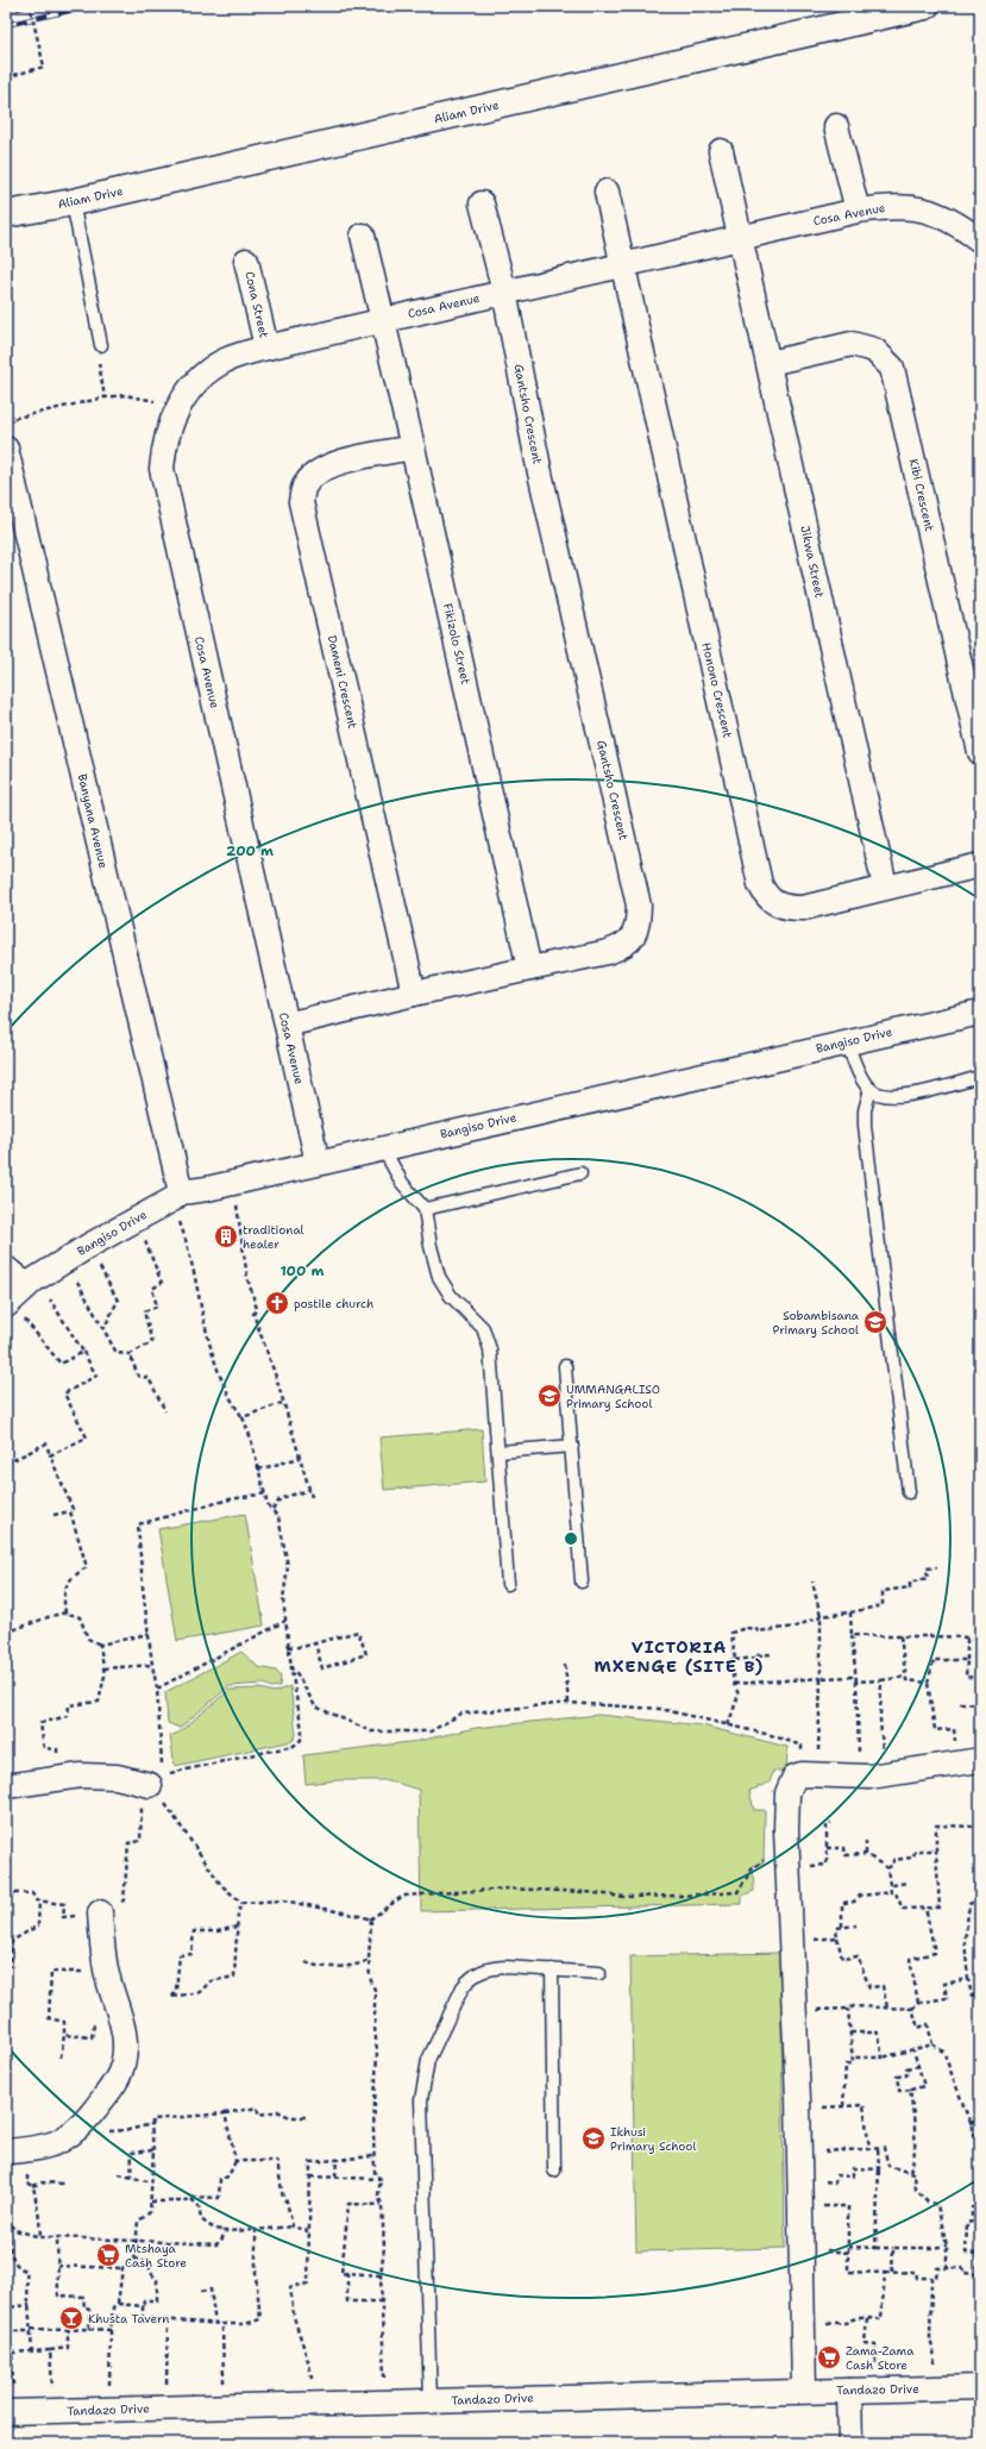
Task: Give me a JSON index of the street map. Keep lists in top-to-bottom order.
{
  "streets": {
    "street": [
      "Aliam Drive",
      "Cosa Avenue",
      "Cona Street",
      "Gantsho Crescent",
      "Kibi Crescent",
      "Jikwa Street",
      "Fikizolo Street",
      "Dameni Crescent",
      "Honono Crescent",
      "Banyana Avenue",
      "Bangiso Drive",
      "Tandazo Drive"
    ]
  },
  "crossings": [
    ["Cosa Avenue", "Cona Street"],
    ["Cosa Avenue", "Gantsho Crescent"],
    ["Cosa Avenue", "Jikwa Street"],
    ["Cosa Avenue", "Fikizolo Street"],
    ["Cosa Avenue", "Honono Crescent"],
    ["Cosa Avenue", "Bangiso Drive"],
    ["Gantsho Crescent", "Fikizolo Street"],
    ["Gantsho Crescent", "Dameni Crescent"],
    ["Kibi Crescent", "Jikwa Street"],
    ["Jikwa Street", "Honono Crescent"],
    ["Fikizolo Street", "Dameni Crescent"],
    ["Banyana Avenue", "Bangiso Drive"]
  ],
  "districts": ["VICTORIA MXENGE (SITE B)"],
  "places": {
    "building": ["traditional healer"],
    "church": ["postile church"],
    "school or university": ["Sobambisana Primary School", "UMMANGALISO Primary School", "Ikhusi Primary School"],
    "supermarket": ["Mtshaya Cash Store", "Zama-Zama Cash Store"],
    "bar": ["Khusta Tavern"]
  },
  "rings": ["200 m", "100 m"]
}
